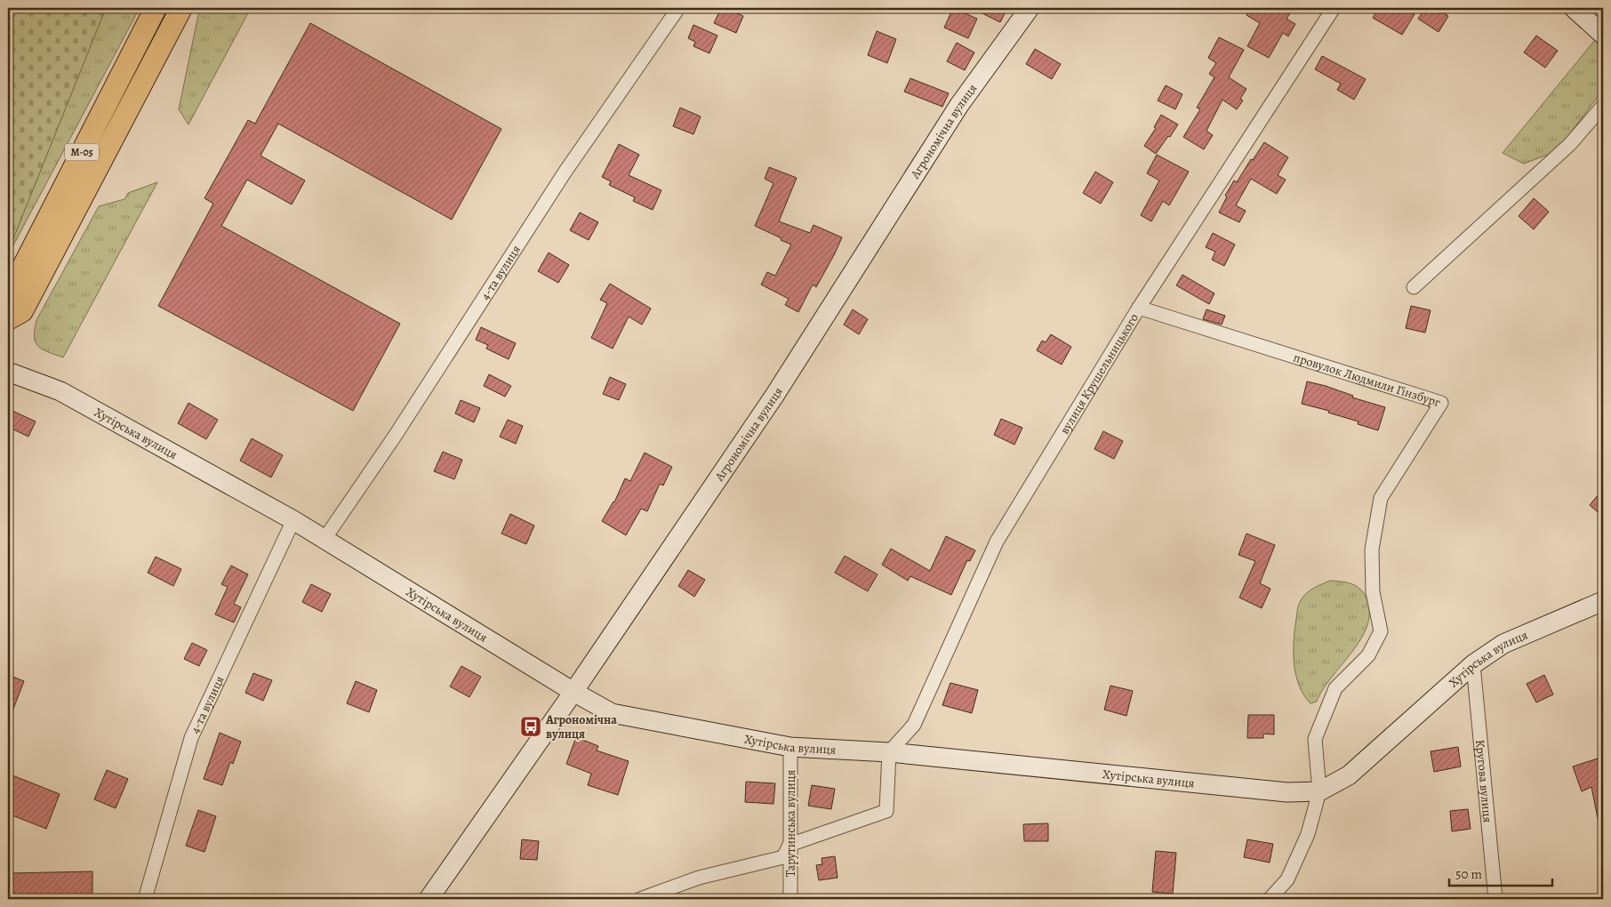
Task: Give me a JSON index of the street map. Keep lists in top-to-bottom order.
{
  "streets": {
    "main road": ["Агрономічна вулиця", "М-05", "Хутірська вулиця"],
    "street": [
      "4-та вулиця",
      "вулиця Крушельницького",
      "провулок Людмили Гінзбург",
      "Кругова вулиця",
      "Тарутинська вулиця"
    ]
  },
  "crossings": [
    ["Агрономічна вулиця", "Хутірська вулиця"],
    ["4-та вулиця", "Хутірська вулиця"],
    ["вулиця Крушельницького", "провулок Людмили Гінзбург"],
    ["вулиця Крушельницького", "Хутірська вулиця"],
    ["провулок Людмили Гінзбург", "Хутірська вулиця"],
    ["Хутірська вулиця", "Кругова вулиця"],
    ["Хутірська вулиця", "Тарутинська вулиця"]
  ],
  "places": {
    "bus stop": ["Агрономічна вулиця"]
  },
  "scale_bar": "50 m"
}
